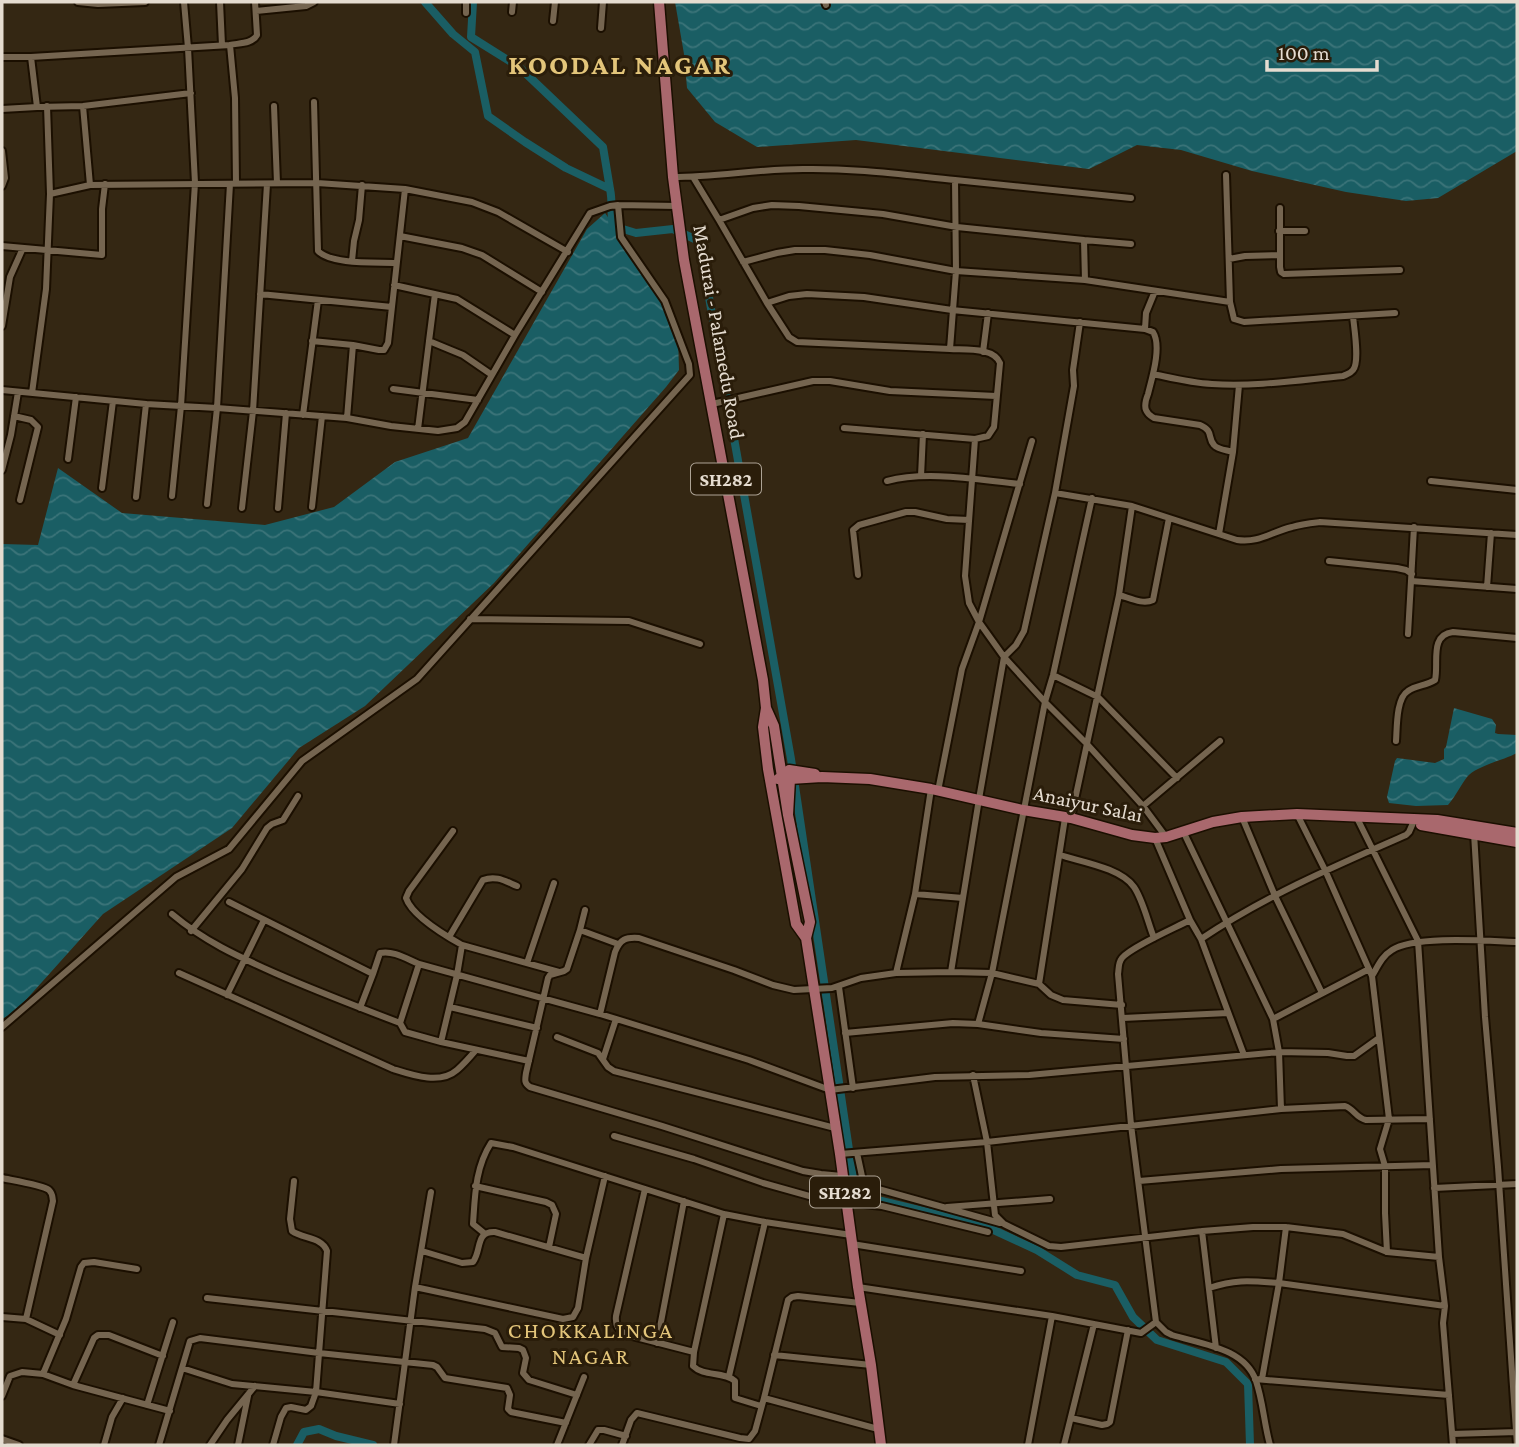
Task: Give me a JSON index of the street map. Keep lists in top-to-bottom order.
{
  "streets": {
    "main road": ["Madurai - Palamedu Road", "SH282", "Anaiyur Salai"]
  },
  "crossings": [
    ["Madurai - Palamedu Road", "Anaiyur Salai"]
  ],
  "districts": ["KOODAL NAGAR", "CHOKKALINGA NAGAR"],
  "scale_bar": "100 m"
}
